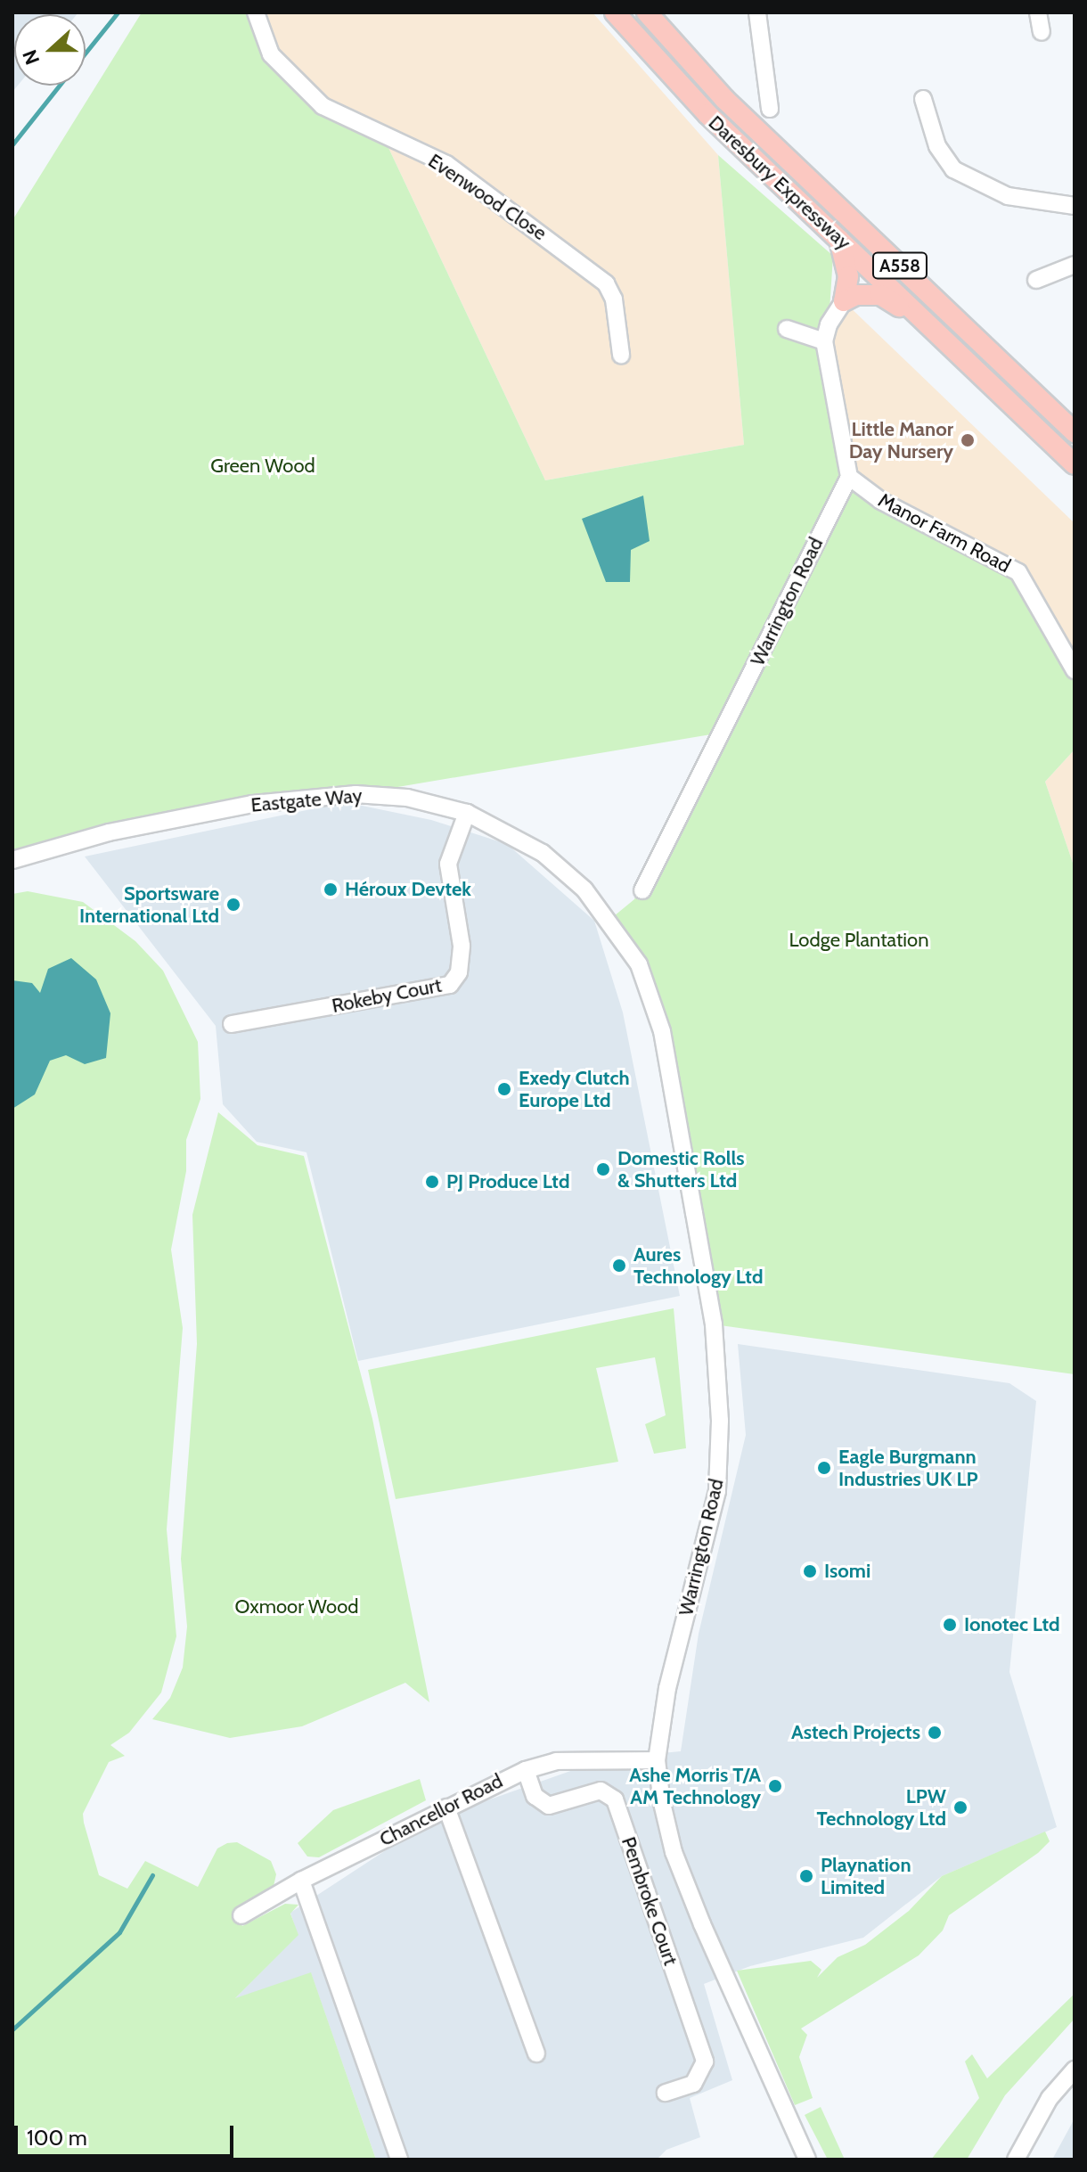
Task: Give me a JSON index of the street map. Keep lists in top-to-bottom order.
{
  "streets": {
    "main road": ["Daresbury Expressway", "A558"],
    "street": [
      "Evenwood Close",
      "Manor Farm Road",
      "Warrington Road",
      "Eastgate Way",
      "Rokeby Court",
      "Chancellor Road",
      "Pembroke Court"
    ]
  },
  "crossings": [
    ["Manor Farm Road", "Warrington Road"],
    ["Warrington Road", "Eastgate Way"],
    ["Warrington Road", "Chancellor Road"],
    ["Eastgate Way", "Rokeby Court"],
    ["Chancellor Road", "Pembroke Court"]
  ],
  "parks": ["Green Wood", "Lodge Plantation", "Oxmoor Wood"],
  "places": [
    "Little Manor Day Nursery",
    "Héroux Devtek",
    "Sportsware International Ltd",
    "Exedy Clutch Europe Ltd",
    "Domestic Rolls & Shutters Ltd",
    "PJ Produce Ltd",
    "Aures Technology Ltd",
    "Eagle Burgmann Industries UK LP",
    "Isomi",
    "Ionotec Ltd",
    "Astech Projects",
    "Ashe Morris T/A AM Technology",
    "LPW Technology Ltd",
    "Playnation Limited"
  ],
  "scale_bar": "100 m",
  "north": "left"
}
